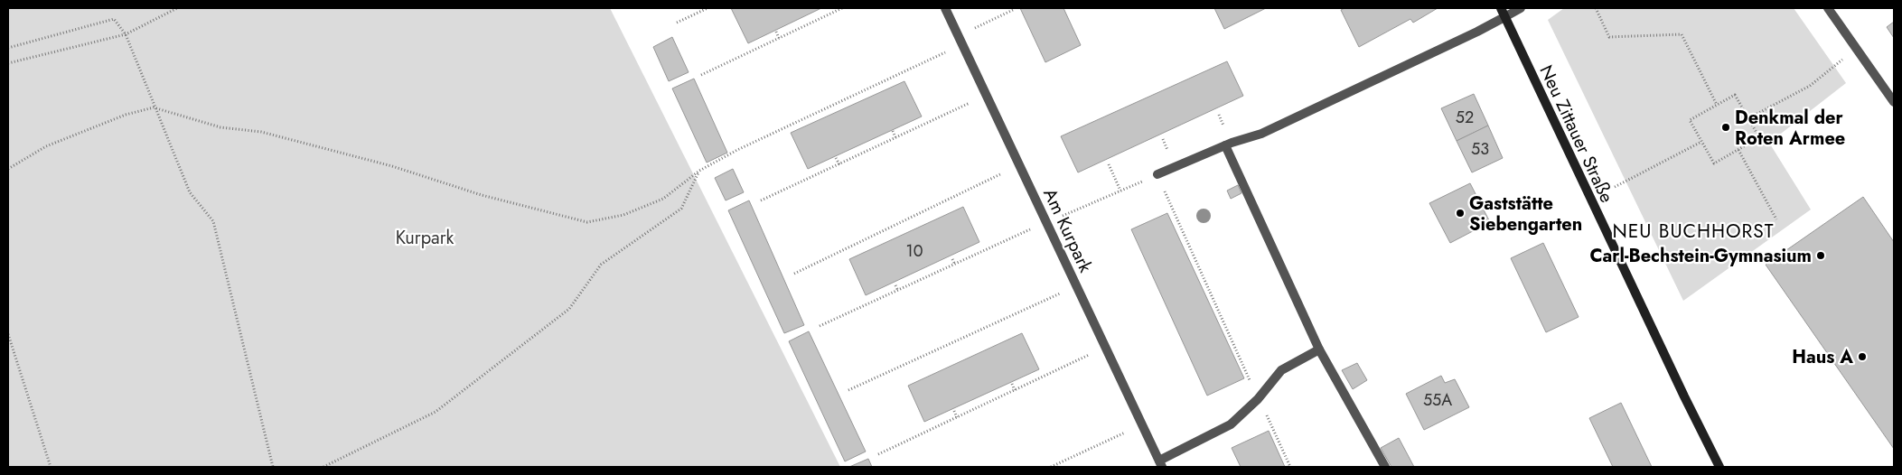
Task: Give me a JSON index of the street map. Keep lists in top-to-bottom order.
{
  "streets": {
    "main road": ["Neu Zittauer Straße"],
    "street": ["Am Kurpark"]
  },
  "districts": ["NEU BUCHHORST"],
  "parks": ["Kurpark"],
  "places": [
    "Denkmal der Roten Armee",
    "Gaststätte Siebengarten",
    "Carl-Bechstein-Gymnasium",
    "Haus A"
  ],
  "house_numbers": [
    "52",
    "53",
    "10",
    "55A"
  ]
}
